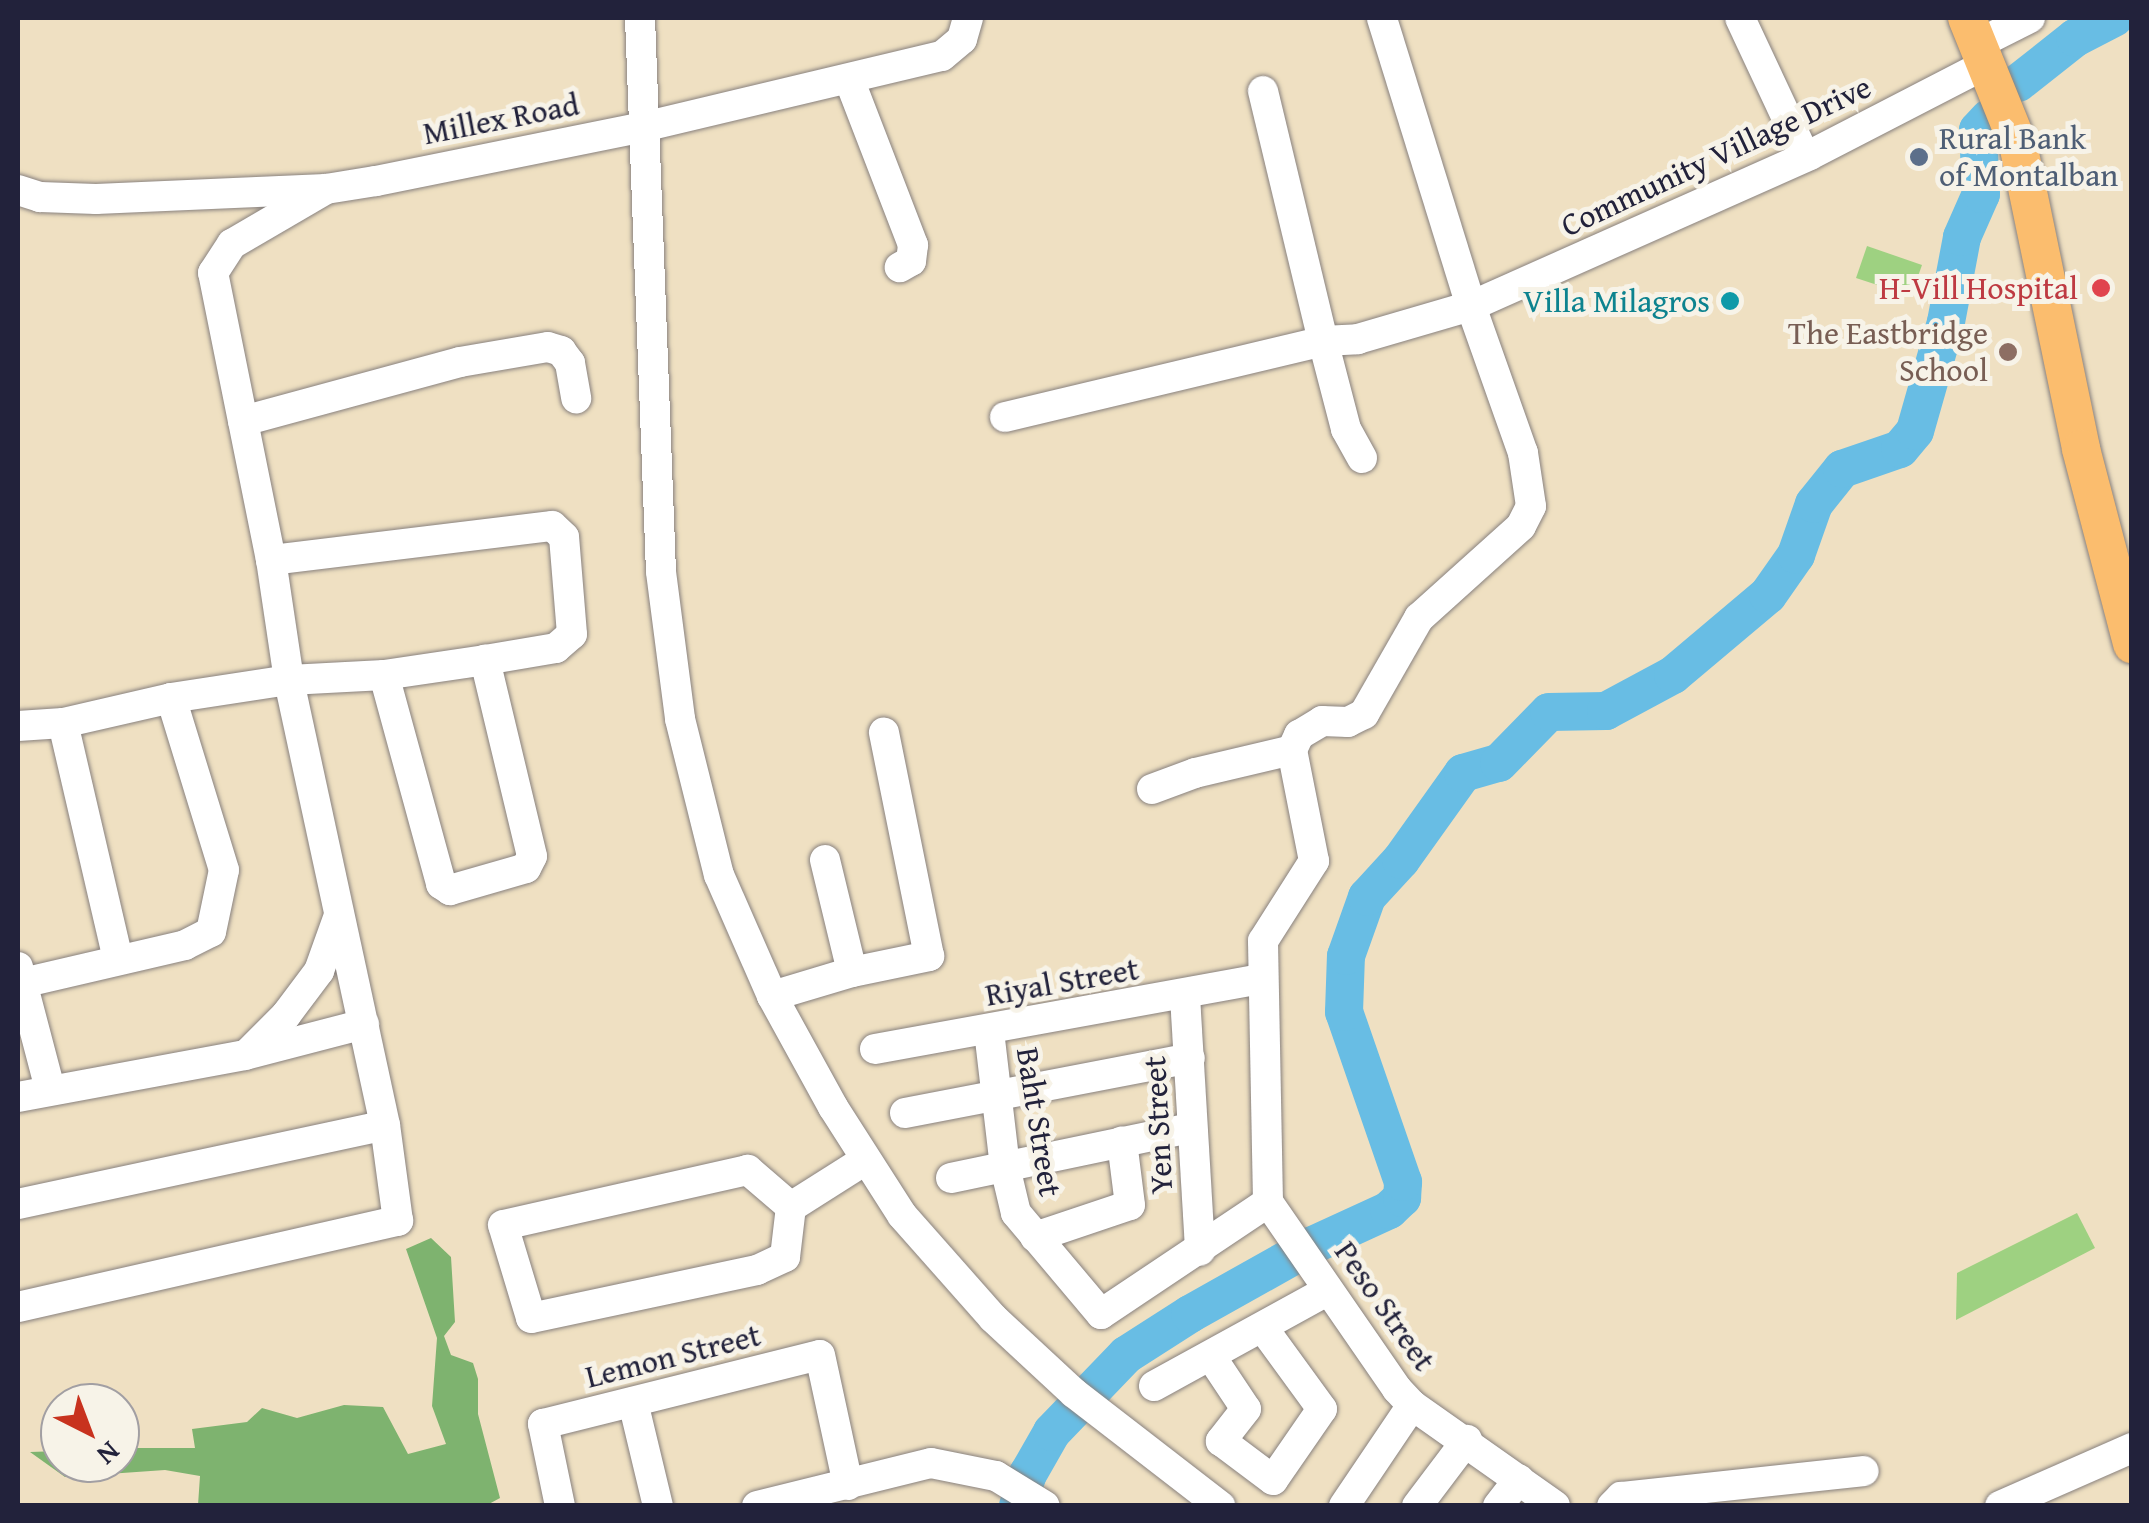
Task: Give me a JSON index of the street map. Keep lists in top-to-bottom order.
{
  "streets": {
    "street": [
      "Millex Road",
      "Community Village Drive",
      "Riyal Street",
      "Baht Street",
      "Yen Street",
      "Peso Street",
      "Lemon Street"
    ]
  },
  "crossings": [
    ["Riyal Street", "Baht Street"],
    ["Riyal Street", "Yen Street"],
    ["Baht Street", "Yen Street"]
  ],
  "places": [
    "Rural Bank of Montalban",
    "H-Vill Hospital",
    "Villa Milagros",
    "The Eastbridge School"
  ],
  "north": "bottom right"
}
